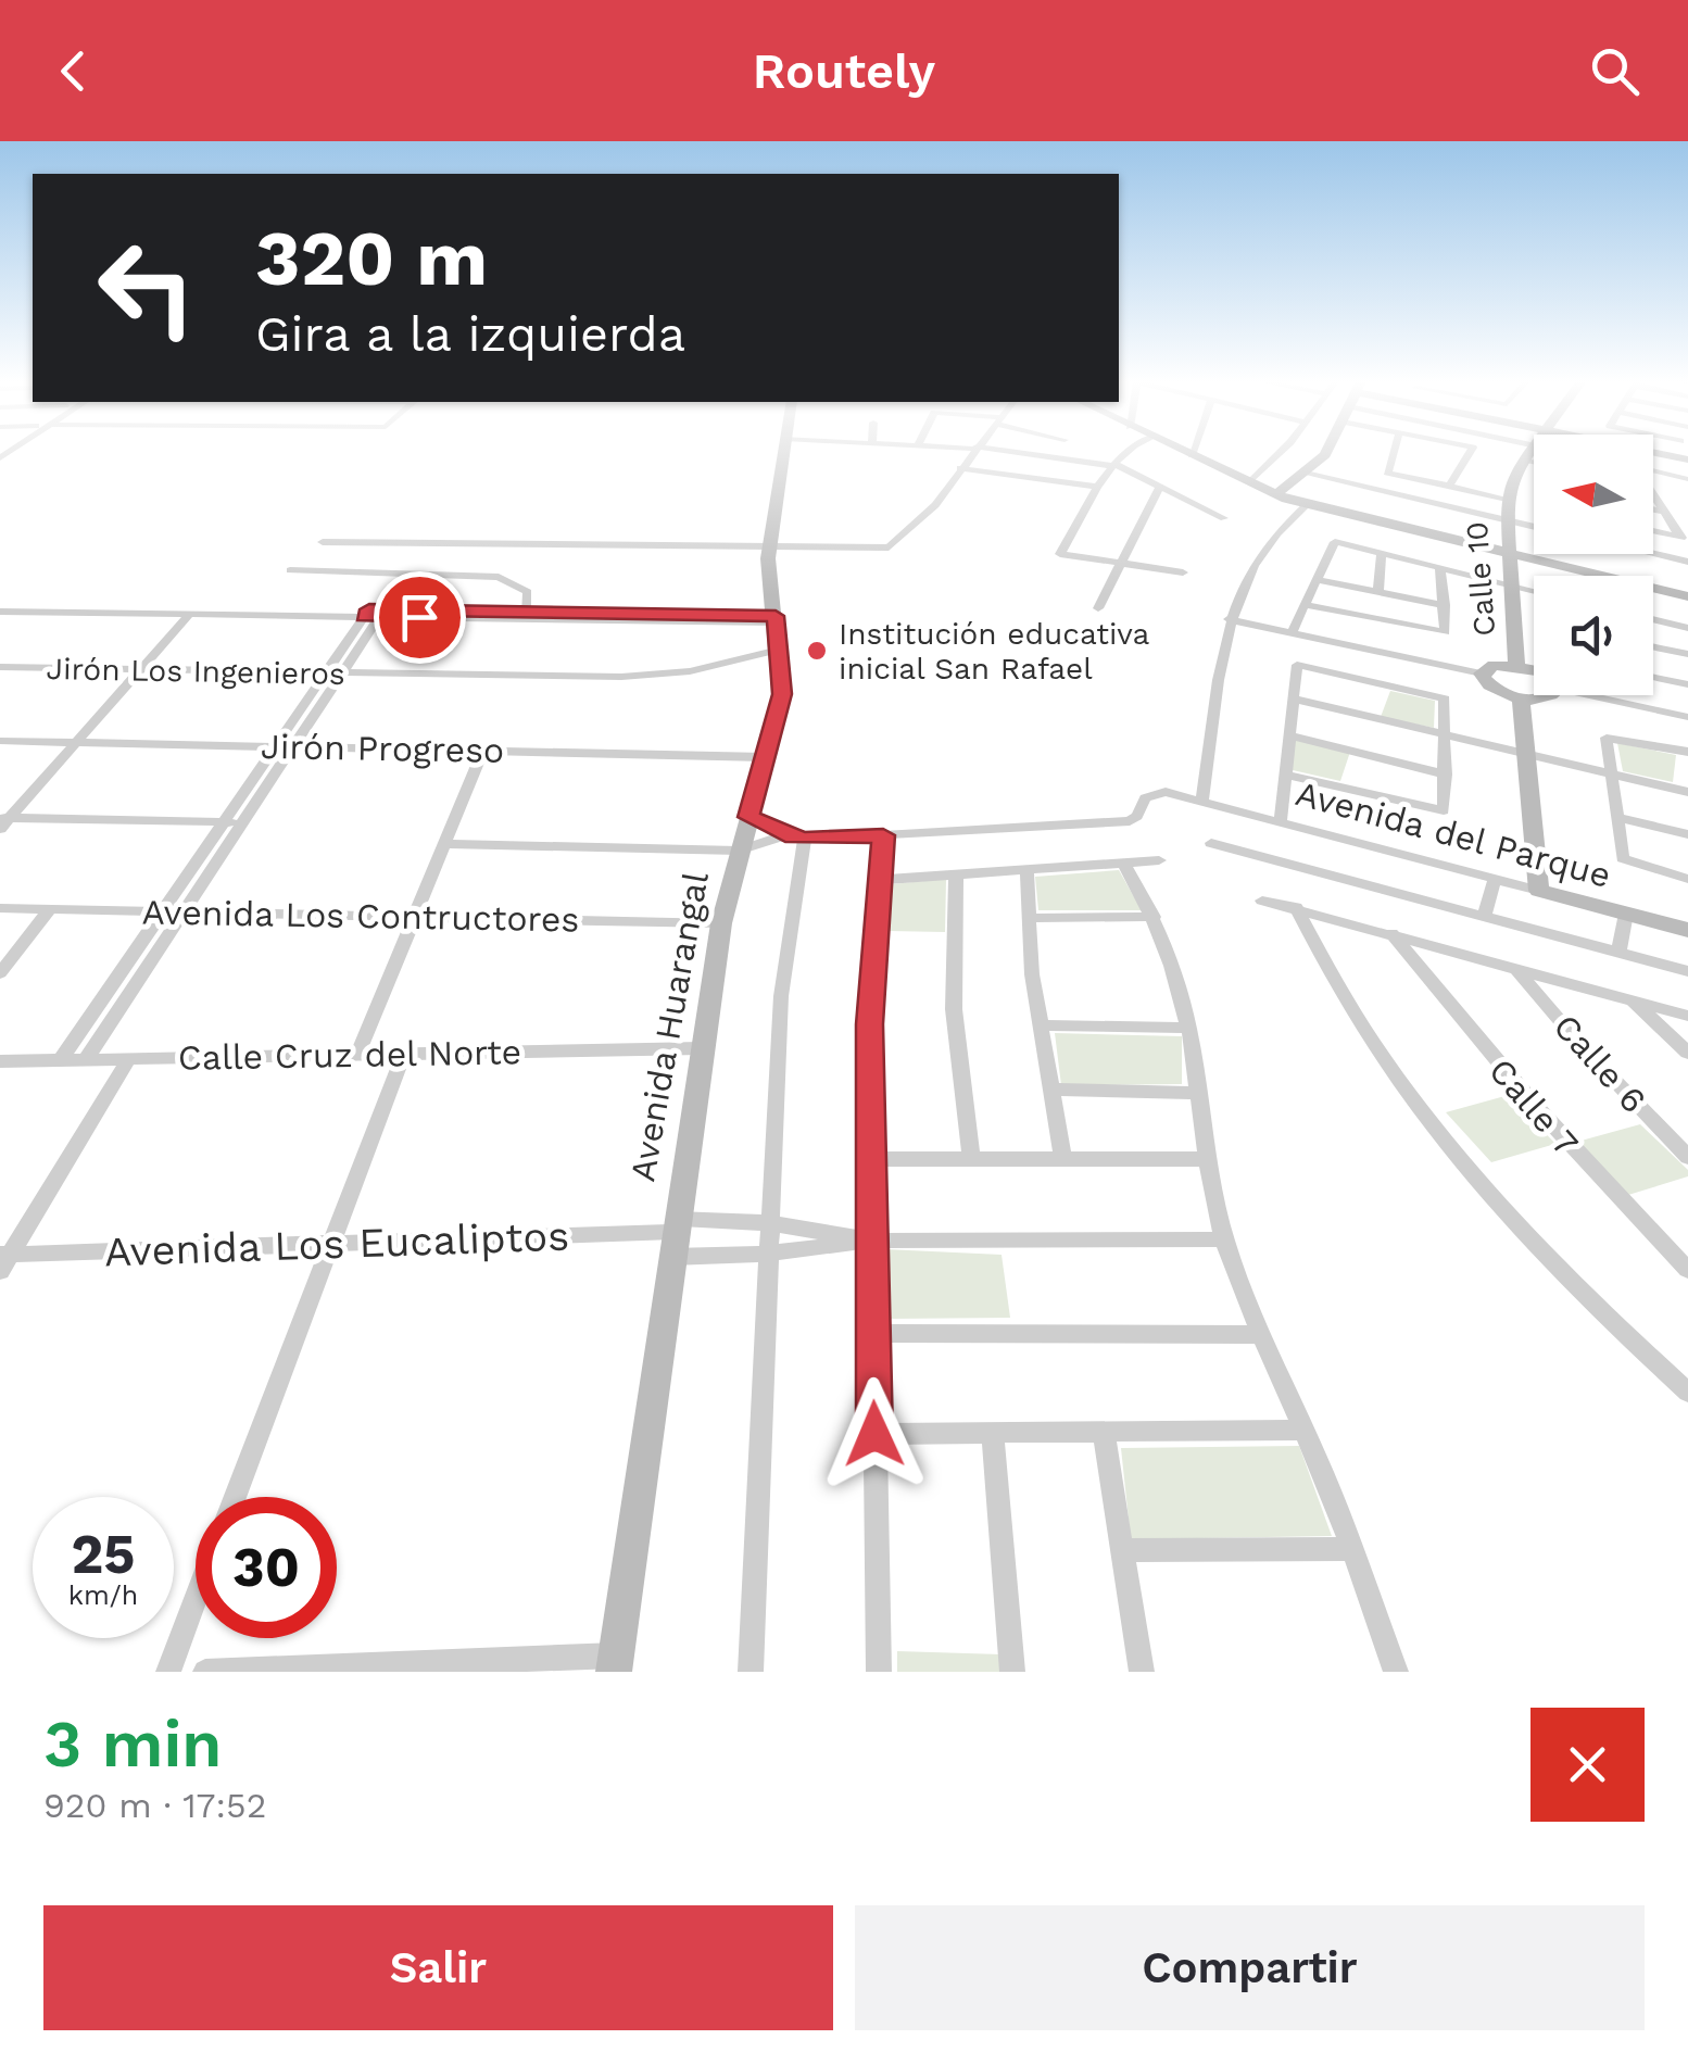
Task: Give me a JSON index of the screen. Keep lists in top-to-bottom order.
{
  "streets": {
    "street": [
      "Calle 10",
      "Jirón Los Ingenieros",
      "Jirón Progreso",
      "Avenida del Parque",
      "Avenida Los Contructores",
      "Avenida Huarangal",
      "Calle Cruz del Norte",
      "Calle 6",
      "Calle 7",
      "Avenida Los Eucaliptos"
    ]
  },
  "crossings": [
    ["Jirón Los Ingenieros", "Avenida Huarangal"],
    ["Jirón Progreso", "Avenida Huarangal"],
    ["Avenida Los Contructores", "Avenida Huarangal"],
    ["Avenida Huarangal", "Calle Cruz del Norte"],
    ["Avenida Huarangal", "Avenida Los Eucaliptos"]
  ],
  "places": ["Institución educativa inicial San Rafael"],
  "north": "left",
  "page": {
    "header": "Routely",
    "turn": ["320 m", "Gira a la izquierda"],
    "speed": "25 km/h",
    "limit": "30",
    "heading": ["3 min", "920 m · 17:52"],
    "buttons": ["Salir", "Compartir"]
  }
}
